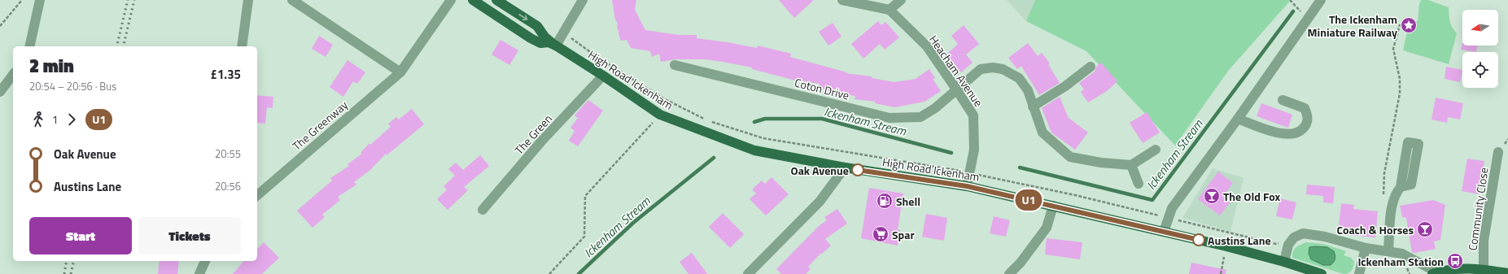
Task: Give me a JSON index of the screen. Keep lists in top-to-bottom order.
{
  "streets": {
    "main road": ["High Road Ickenham"],
    "street": [
      "Heacham Avenue",
      "Coton Drive",
      "The Greenway",
      "The Green",
      "Community Close"
    ]
  },
  "crossings": [
    ["Heacham Avenue", "High Road Ickenham"],
    ["Heacham Avenue", "Coton Drive"],
    ["High Road Ickenham", "The Green"]
  ],
  "water": ["Ickenham Stream"],
  "places": {
    "place": ["The Ickenham Miniature Railway"],
    "other": ["Oak Avenue", "Austins Lane"],
    "bar": ["The Old Fox", "Coach & Horses"],
    "fuel station": ["Shell"],
    "supermarket": ["Spar"],
    "bus stop": ["Ickenham Station"]
  },
  "lines": ["bus line U1"],
  "north": "left",
  "page": {
    "on_map": "U1",
    "heading": ["2 min", "20:54 – 20:56 · Bus", "£1.35"],
    "legs": ["1", "U1"],
    "list": [
      {
        "name": "Oak Avenue",
        "value": "20:55"
      },
      {
        "name": "Austins Lane",
        "value": "20:56"
      }
    ],
    "buttons": ["Start", "Tickets"]
  }
}
